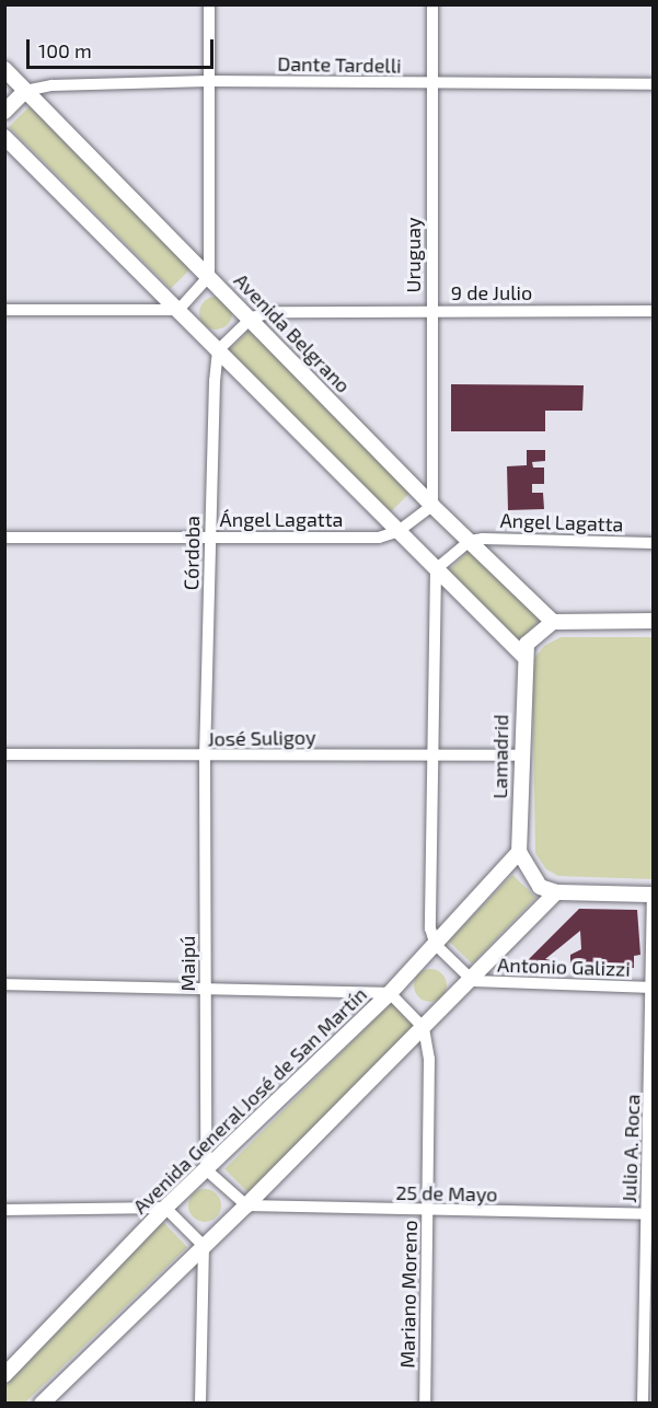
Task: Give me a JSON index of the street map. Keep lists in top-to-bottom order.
{
  "streets": {
    "street": [
      "Dante Tardelli",
      "Uruguay",
      "9 de Julio",
      "Avenida Belgrano",
      "Ángel Lagatta",
      "Angel Lagatta",
      "Córdoba",
      "José Suligoy",
      "Lamadrid",
      "Maipú",
      "Antonio Galizzi",
      "Avenida General José de San Martín",
      "Julio A. Roca",
      "25 de Mayo",
      "Mariano Moreno"
    ]
  },
  "crossings": [
    ["Dante Tardelli", "Uruguay"],
    ["Dante Tardelli", "Avenida Belgrano"],
    ["Uruguay", "9 de Julio"],
    ["Uruguay", "Avenida Belgrano"],
    ["9 de Julio", "Avenida Belgrano"],
    ["Avenida Belgrano", "Angel Lagatta"],
    ["Avenida Belgrano", "Lamadrid"],
    ["Ángel Lagatta", "Córdoba"],
    ["Córdoba", "José Suligoy"],
    ["Córdoba", "Maipú"],
    ["José Suligoy", "Lamadrid"],
    ["José Suligoy", "Maipú"],
    ["Lamadrid", "Avenida General José de San Martín"],
    ["Maipú", "Avenida General José de San Martín"],
    ["Antonio Galizzi", "Julio A. Roca"],
    ["Julio A. Roca", "25 de Mayo"],
    ["25 de Mayo", "Mariano Moreno"]
  ],
  "scale_bar": "100 m"
}
